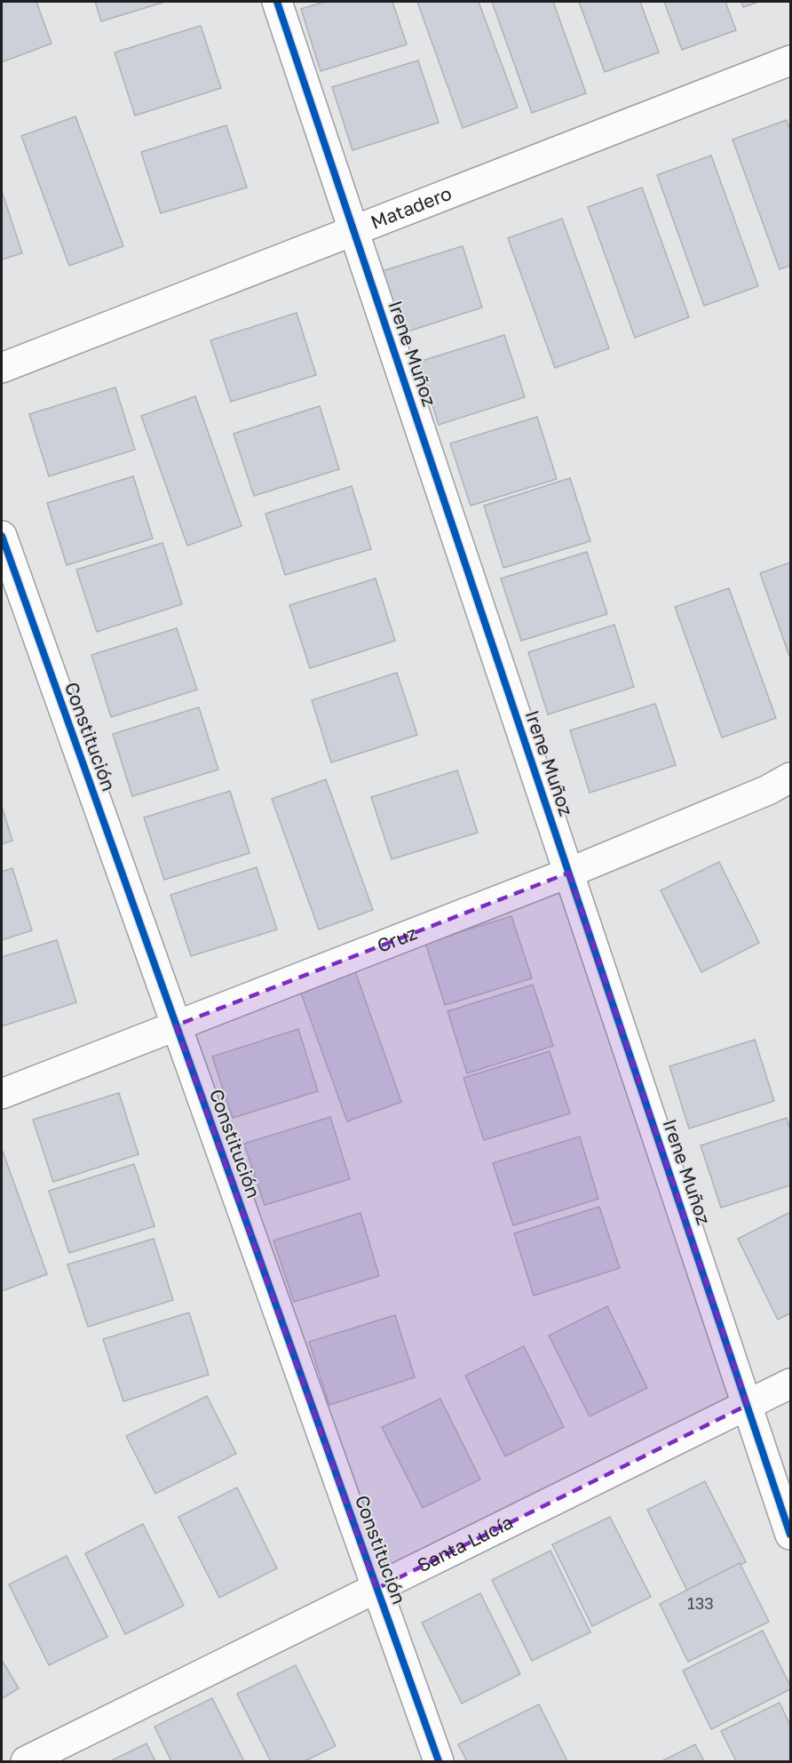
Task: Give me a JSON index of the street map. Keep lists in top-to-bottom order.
{
  "streets": {
    "street": [
      "Matadero",
      "Irene Muñoz",
      "Constitución",
      "Cruz",
      "Santa Lucía"
    ]
  },
  "crossings": [
    ["Matadero", "Irene Muñoz"],
    ["Irene Muñoz", "Cruz"],
    ["Irene Muñoz", "Santa Lucía"],
    ["Constitución", "Cruz"],
    ["Constitución", "Santa Lucía"]
  ],
  "house_numbers": ["133"]
}
